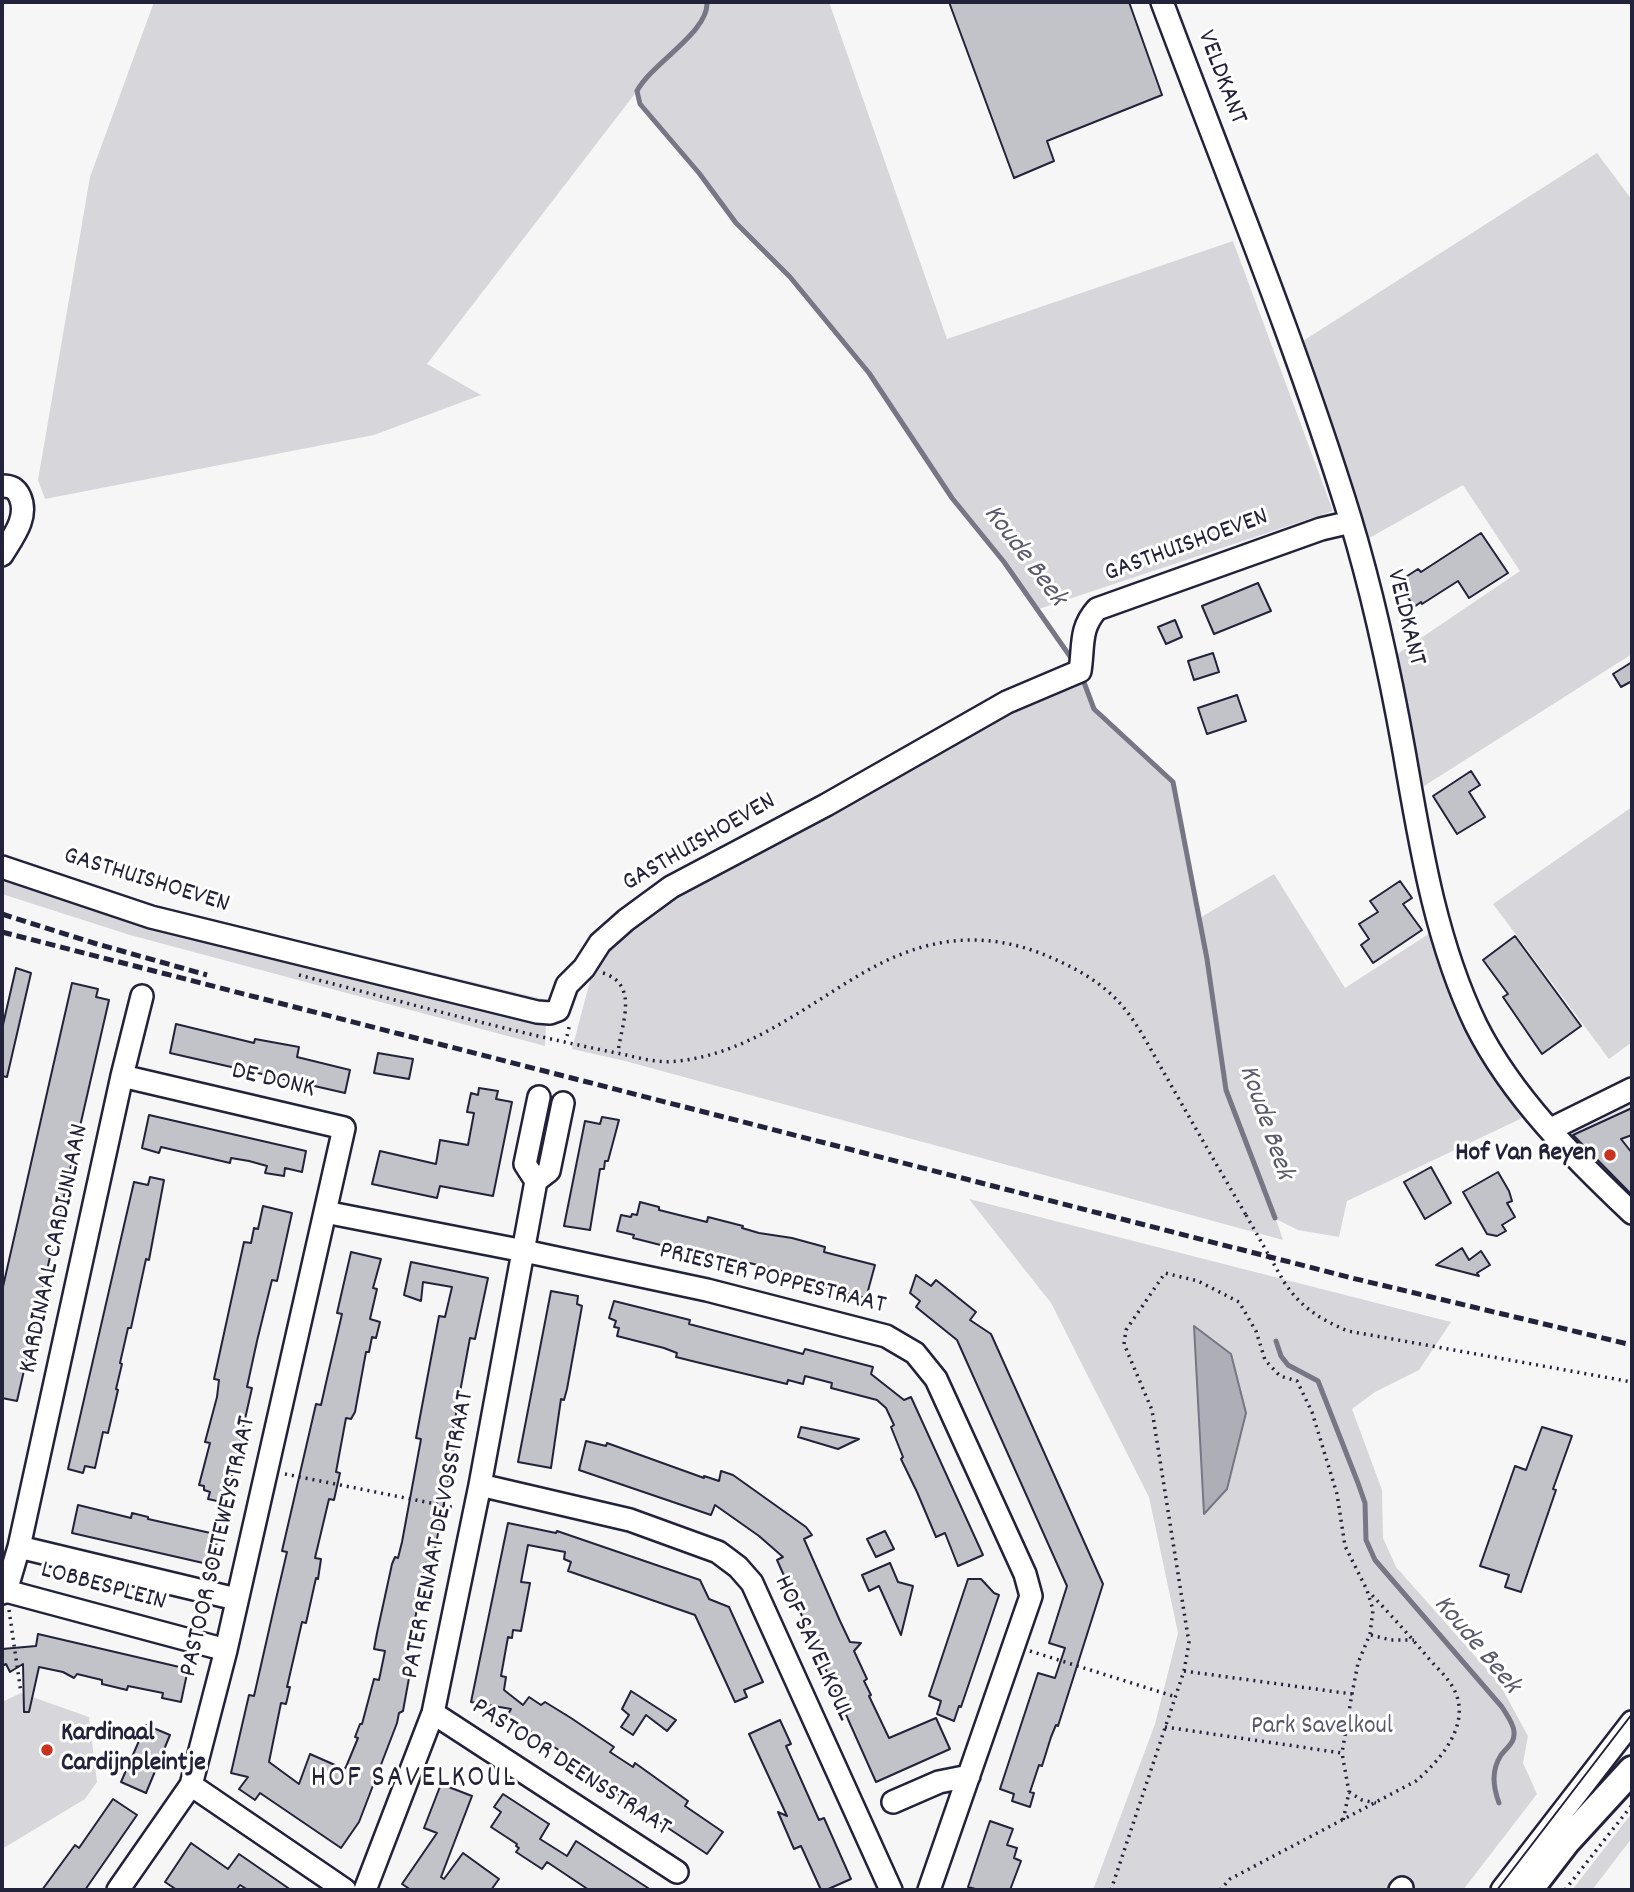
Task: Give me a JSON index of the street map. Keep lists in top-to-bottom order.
{
  "streets": {
    "street": [
      "VELDKANT",
      "GASTHUISHOEVEN",
      "DE DONK",
      "KARDINAAL CARDIJNLAAN",
      "PRIESTER POPPESTRAAT",
      "PATER RENAAT DE VOSSTRAAT",
      "PASTOOR SOETEWEYSTRAAT",
      "LOBBESPLEIN",
      "HOF SAVELKOUL",
      "PASTOOR DEENSSTRAAT"
    ]
  },
  "crossings": [
    ["VELDKANT", "GASTHUISHOEVEN"],
    ["DE DONK", "KARDINAAL CARDIJNLAAN"],
    ["DE DONK", "PRIESTER POPPESTRAAT"],
    ["DE DONK", "PASTOOR SOETEWEYSTRAAT"],
    ["KARDINAAL CARDIJNLAAN", "LOBBESPLEIN"],
    ["PRIESTER POPPESTRAAT", "PATER RENAAT DE VOSSTRAAT"],
    ["PRIESTER POPPESTRAAT", "PASTOOR SOETEWEYSTRAAT"],
    ["PATER RENAAT DE VOSSTRAAT", "HOF SAVELKOUL"],
    ["PATER RENAAT DE VOSSTRAAT", "PASTOOR DEENSSTRAAT"],
    ["PASTOOR SOETEWEYSTRAAT", "LOBBESPLEIN"]
  ],
  "districts": ["HOF SAVELKOUL"],
  "water": ["Koude Beek"],
  "parks": ["Park Savelkoul"],
  "places": ["Hof Van Reyen", "Kardinaal Cardijnpleintje"]
}
